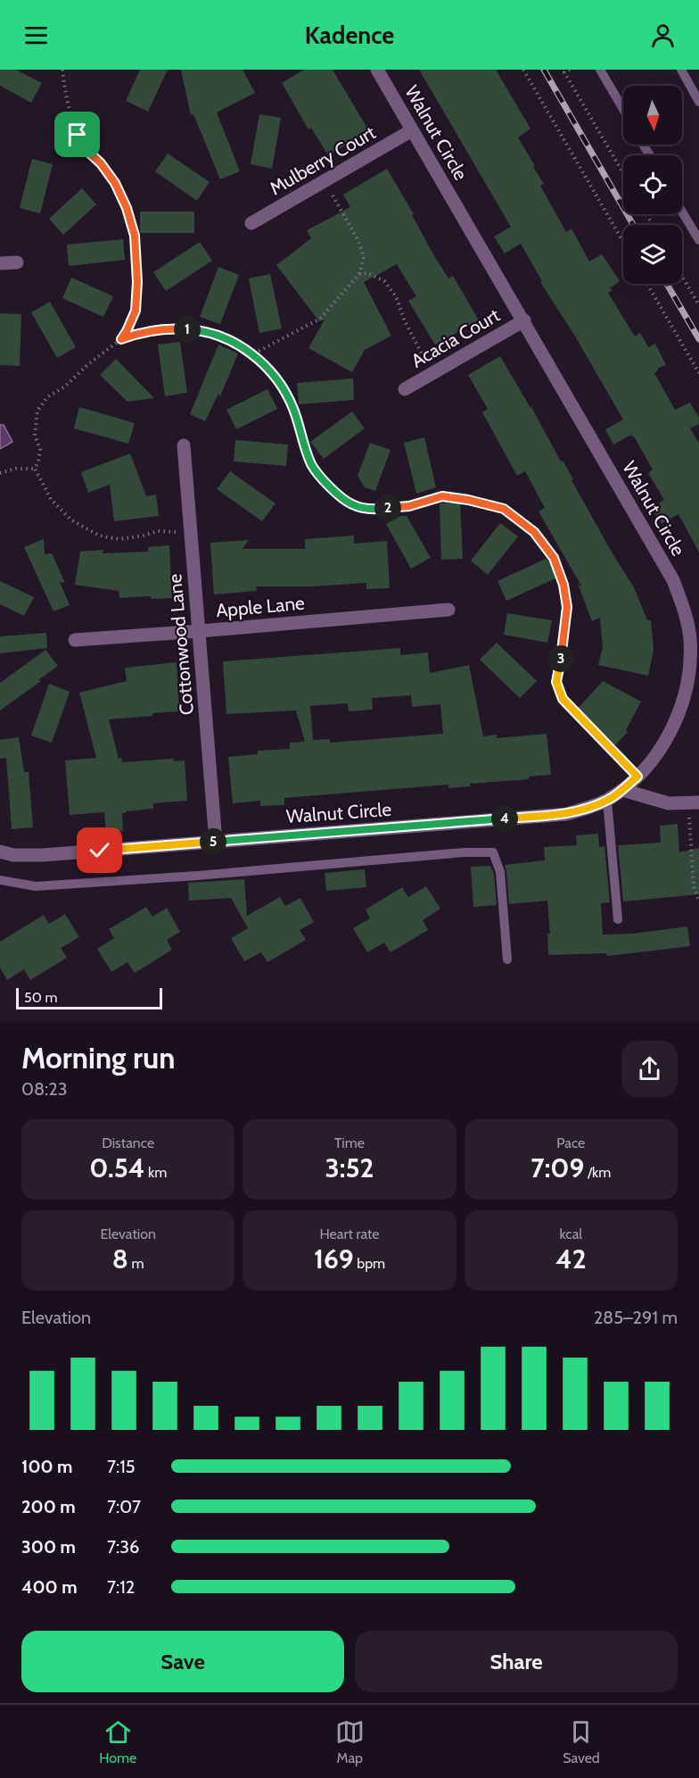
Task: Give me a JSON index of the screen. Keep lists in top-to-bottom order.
{
  "streets": {
    "street": [
      "Walnut Circle",
      "Mulberry Court",
      "Acacia Court",
      "Apple Lane",
      "Cottonwood Lane"
    ]
  },
  "crossings": [
    ["Walnut Circle", "Mulberry Court"],
    ["Walnut Circle", "Acacia Court"],
    ["Walnut Circle", "Cottonwood Lane"],
    ["Apple Lane", "Cottonwood Lane"]
  ],
  "scale_bar": "50 m",
  "north": "bottom",
  "page": {
    "header": "Kadence",
    "pins": [
      "1",
      "2",
      "3",
      "4",
      "5"
    ],
    "scale": "50 m",
    "heading": ["Morning run", "08:23"],
    "stats": [
      ["Distance", "0.54 km"],
      ["Time", "3:52"],
      ["Pace", "7:09 /km"],
      ["Elevation", "8 m"],
      ["Heart rate", "169 bpm"],
      ["kcal", "42"]
    ],
    "chart": ["Elevation", "285–291 m"],
    "list": [
      {
        "name": "100 m",
        "note": "7:15"
      },
      {
        "name": "200 m",
        "note": "7:07"
      },
      {
        "name": "300 m",
        "note": "7:36"
      },
      {
        "name": "400 m",
        "note": "7:12"
      }
    ],
    "buttons": ["Save", "Share"],
    "tabs": ["Home", "Map", "Saved"]
  }
}
